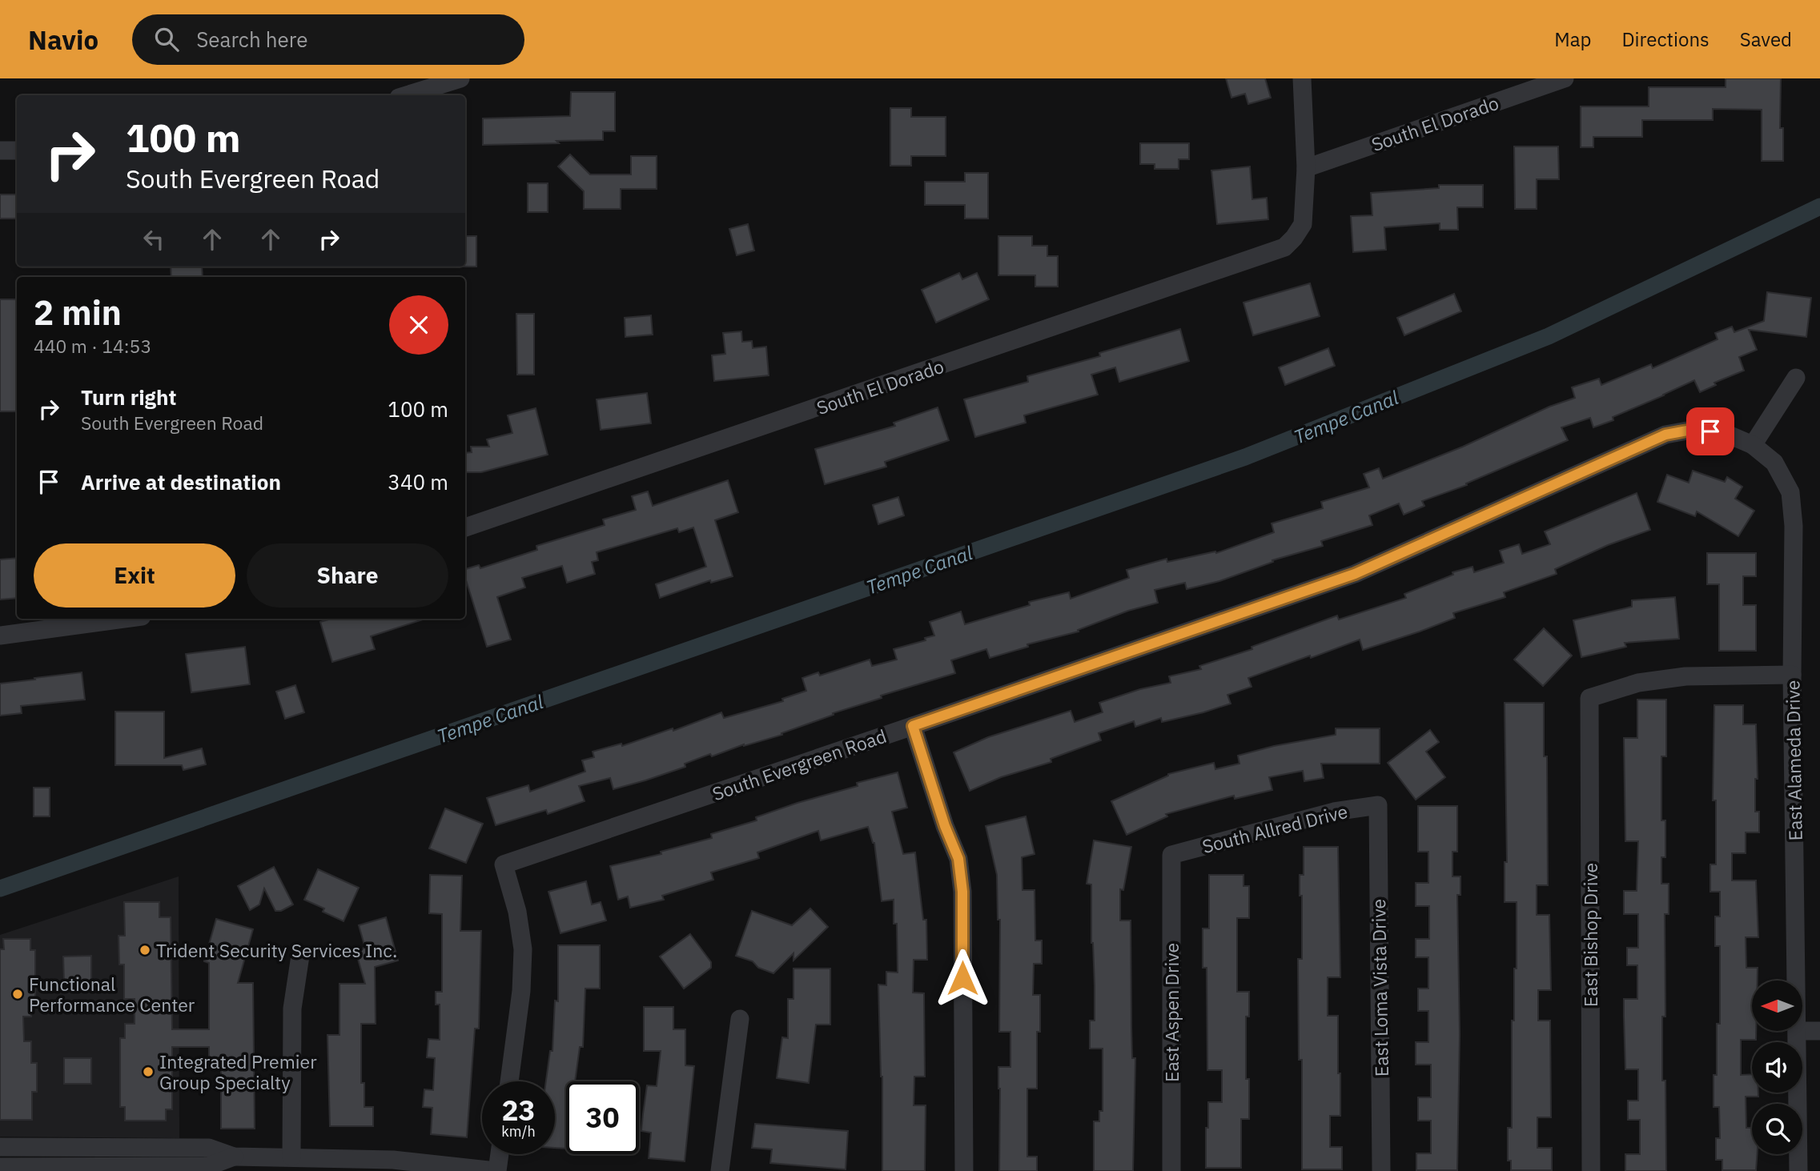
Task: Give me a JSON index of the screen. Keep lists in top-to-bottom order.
{
  "streets": {
    "street": [
      "South El Dorado",
      "East Alameda Drive",
      "South Evergreen Road",
      "South Allred Drive",
      "East Bishop Drive",
      "East Loma Vista Drive",
      "East Aspen Drive"
    ]
  },
  "crossings": [
    ["East Alameda Drive", "South Evergreen Road"],
    ["East Alameda Drive", "East Bishop Drive"],
    ["South Allred Drive", "East Loma Vista Drive"],
    ["South Allred Drive", "East Aspen Drive"]
  ],
  "water": ["Tempe Canal"],
  "places": ["Trident Security Services Inc.", "Functional Performance Center", "Integrated Premier Group Specialty"],
  "north": "left",
  "page": {
    "header": "Navio",
    "search": "Search here",
    "nav": ["Map", "Directions", "Saved"],
    "turn": ["100 m", "South Evergreen Road"],
    "heading": ["2 min", "440 m · 14:53"],
    "list": [
      {
        "name": "Turn right",
        "note": "South Evergreen Road",
        "value": "100 m"
      },
      {
        "name": "Arrive at destination",
        "value": "340 m"
      }
    ],
    "buttons": ["Exit", "Share"],
    "speed": "23 km/h",
    "limit": "30"
  }
}
